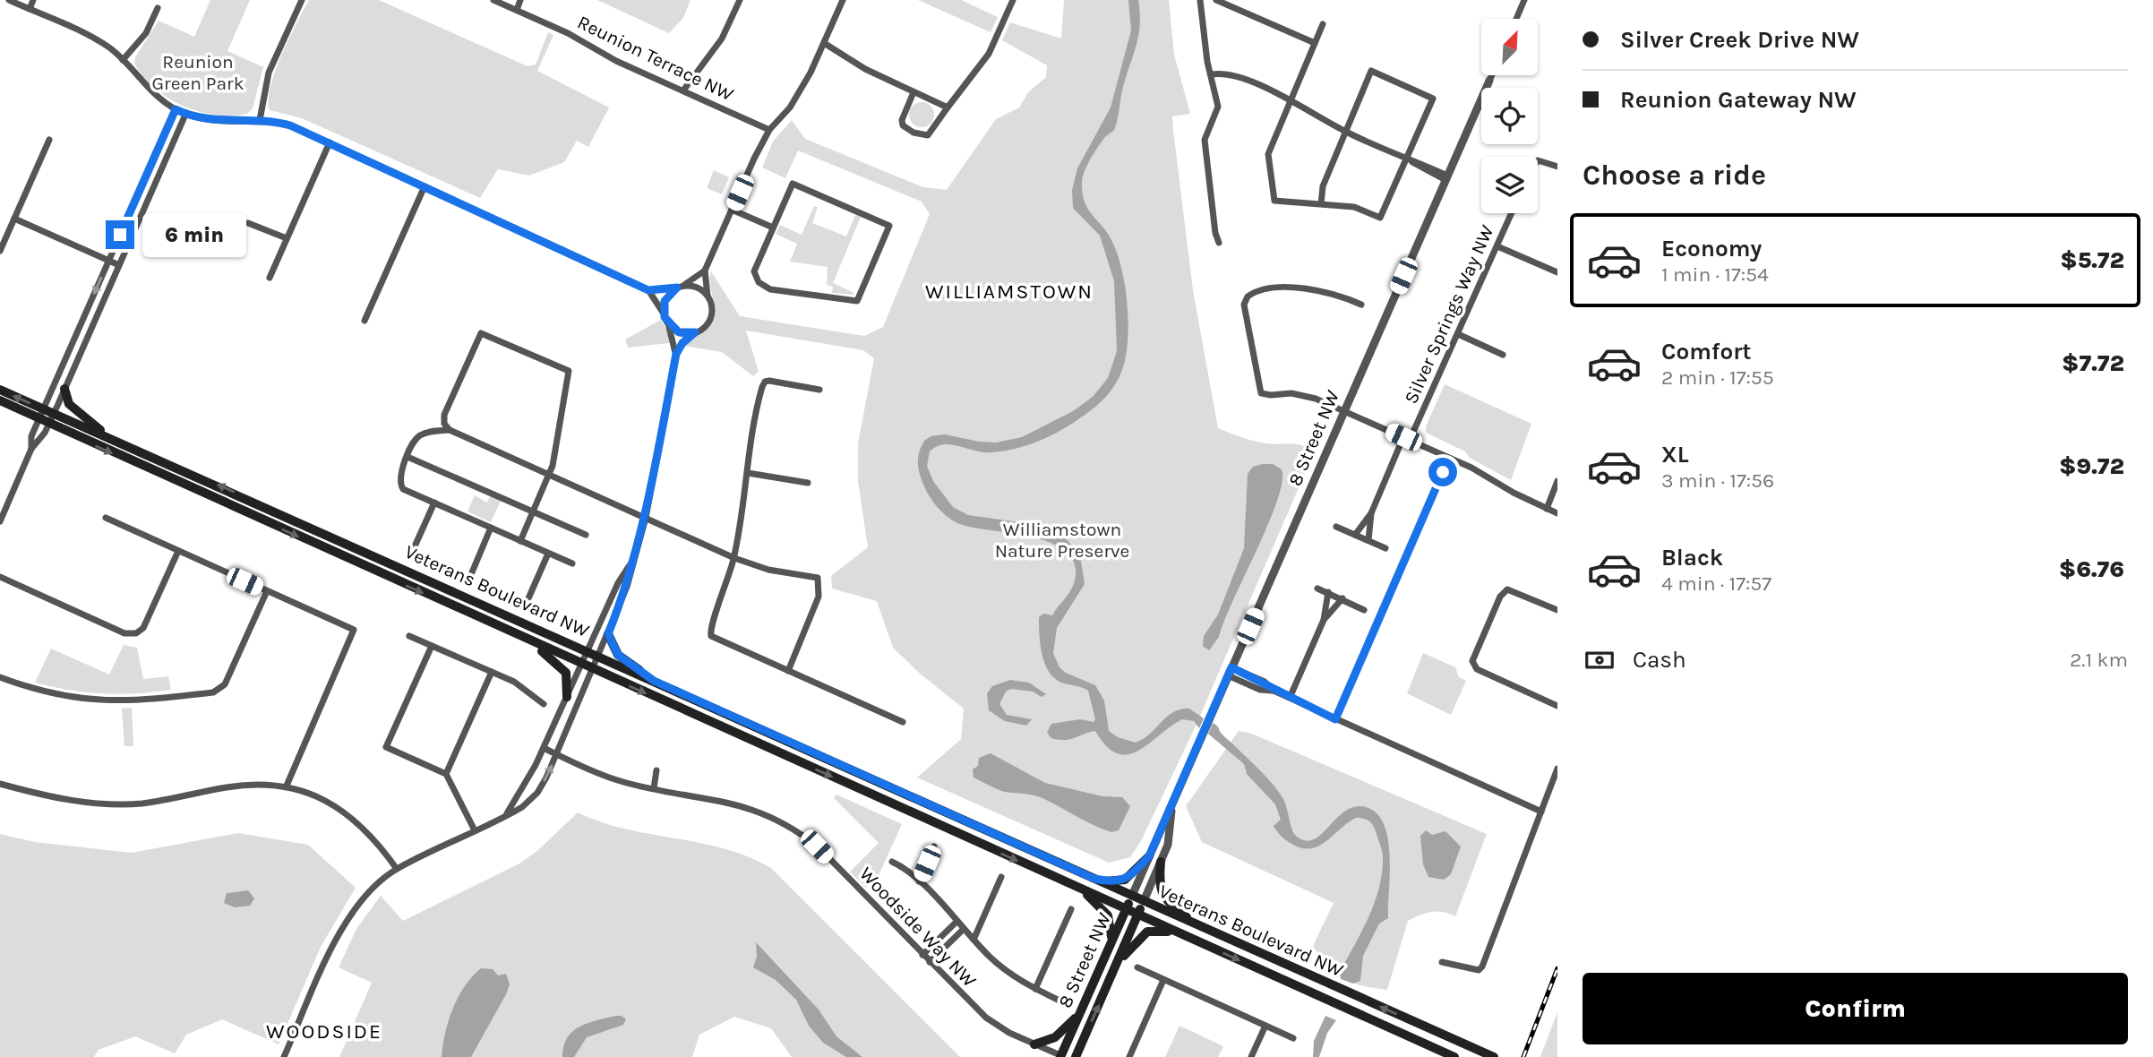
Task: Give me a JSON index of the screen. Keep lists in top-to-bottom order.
{
  "streets": {
    "main road": ["8 Street NW", "Veterans Boulevard NW"],
    "street": ["Reunion Terrace NW", "Silver Springs Way NW", "Woodside Way NW"]
  },
  "crossings": [
    ["8 Street NW", "Veterans Boulevard NW"],
    ["8 Street NW", "Woodside Way NW"]
  ],
  "districts": ["WILLIAMSTOWN", "WOODSIDE"],
  "parks": ["Reunion Green Park", "Williamstown Nature Preserve"],
  "north": "top right",
  "page": {
    "banner": ["Silver Creek Drive NW", "Reunion Gateway NW"],
    "heading": "Choose a ride",
    "bubble": "6 min",
    "list": [
      {
        "name": "Economy",
        "note": "1 min · 17:54",
        "value": "$5.72"
      },
      {
        "name": "Comfort",
        "note": "2 min · 17:55",
        "value": "$7.72"
      },
      {
        "name": "XL",
        "note": "3 min · 17:56",
        "value": "$9.72"
      },
      {
        "name": "Black",
        "note": "4 min · 17:57",
        "value": "$6.76"
      }
    ],
    "pay": ["Cash", "2.1 km"],
    "buttons": "Confirm"
  }
}
